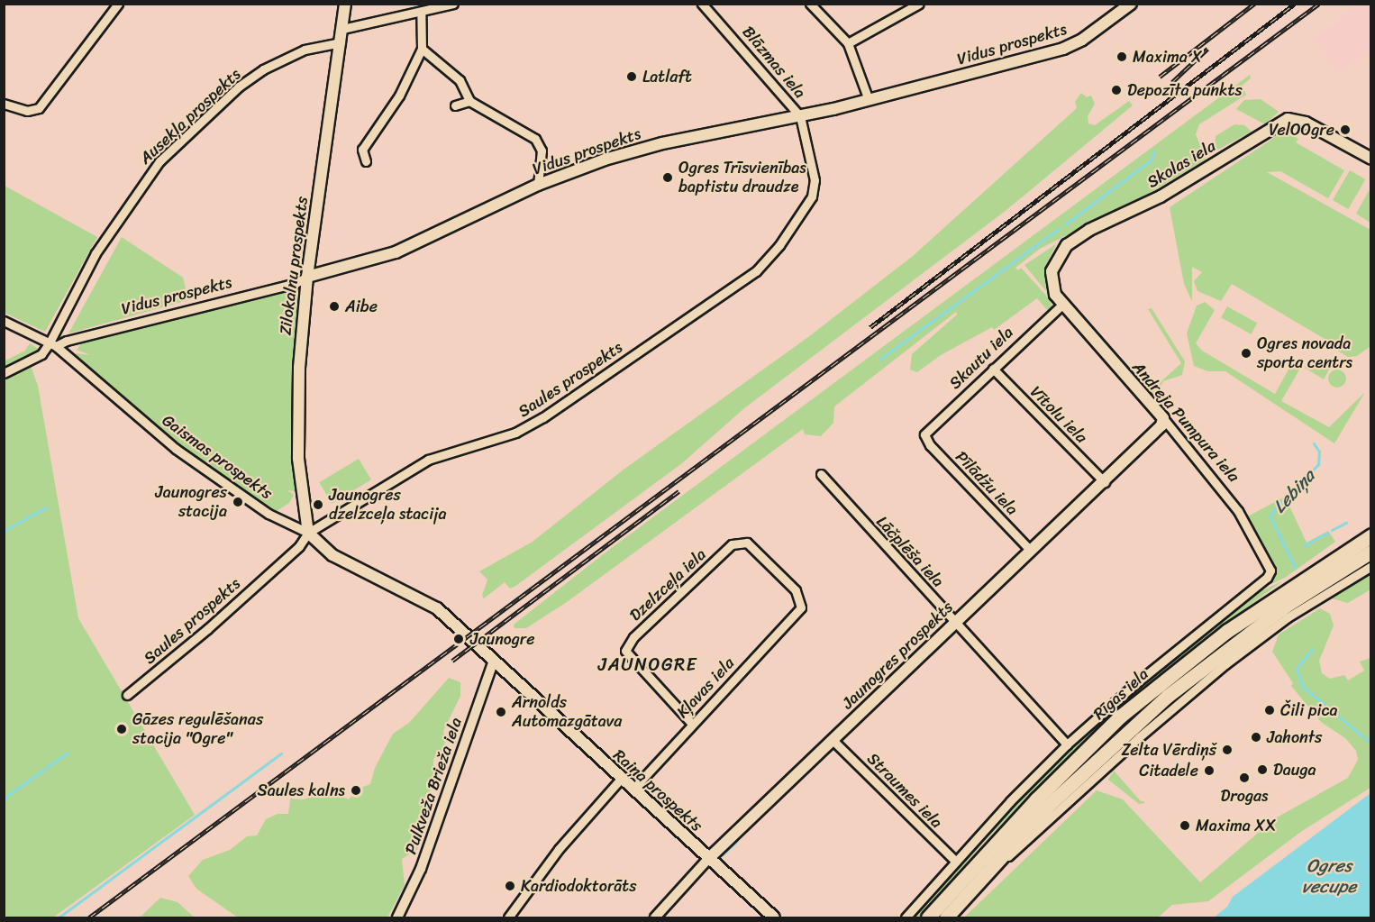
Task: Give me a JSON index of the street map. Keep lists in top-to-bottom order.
{
  "streets": {
    "highway": ["Rīgas iela"],
    "main road": [
      "Vidus prospekts",
      "Skolas iela",
      "Zilokalnu prospekts",
      "Andreja Pumpura iela",
      "Gaismas prospekts",
      "Jaunogres prospekts",
      "Raiņa prospekts"
    ],
    "street": [
      "Blāzmas iela",
      "Ausekļa prospekts",
      "Skautu iela",
      "Saules prospekts",
      "Vītolu iela",
      "Pīlādžu iela",
      "Lāčplēša iela",
      "Dzelzceļa iela",
      "Kļavas iela",
      "Pulkveža Brieža iela",
      "Straumes iela"
    ]
  },
  "crossings": [
    ["Vidus prospekts", "Blāzmas iela"],
    ["Vidus prospekts", "Ausekļa prospekts"],
    ["Vidus prospekts", "Zilokalnu prospekts"],
    ["Vidus prospekts", "Saules prospekts"],
    ["Vidus prospekts", "Gaismas prospekts"],
    ["Blāzmas iela", "Saules prospekts"],
    ["Ausekļa prospekts", "Zilokalnu prospekts"],
    ["Ausekļa prospekts", "Gaismas prospekts"],
    ["Skolas iela", "Skautu iela"],
    ["Skolas iela", "Andreja Pumpura iela"],
    ["Zilokalnu prospekts", "Saules prospekts"],
    ["Zilokalnu prospekts", "Gaismas prospekts"],
    ["Skautu iela", "Vītolu iela"],
    ["Skautu iela", "Andreja Pumpura iela"],
    ["Skautu iela", "Pīlādžu iela"],
    ["Saules prospekts", "Gaismas prospekts"],
    ["Vītolu iela", "Jaunogres prospekts"],
    ["Andreja Pumpura iela", "Jaunogres prospekts"],
    ["Andreja Pumpura iela", "Rīgas iela"],
    ["Gaismas prospekts", "Raiņa prospekts"],
    ["Pīlādžu iela", "Jaunogres prospekts"],
    ["Lāčplēša iela", "Jaunogres prospekts"],
    ["Lāčplēša iela", "Rīgas iela"],
    ["Dzelzceļa iela", "Kļavas iela"],
    ["Jaunogres prospekts", "Raiņa prospekts"],
    ["Jaunogres prospekts", "Straumes iela"],
    ["Kļavas iela", "Raiņa prospekts"],
    ["Rīgas iela", "Straumes iela"],
    ["Pulkveža Brieža iela", "Raiņa prospekts"]
  ],
  "districts": ["JAUNOGRE"],
  "water": ["Lebiņa", "Ogres vecupe"],
  "places": [
    "Maxima X",
    "Latlaft",
    "Depozīta punkts",
    "VelOOgre",
    "Ogres Trīsvienības baptistu draudze",
    "Aibe",
    "Ogres novada sporta centrs",
    "Jaunogres stacija",
    "Jaunogres dzelzceļa stacija",
    "Jaunogre",
    "Čili pica",
    "Arnolds Automazgātava",
    "Gāzes regulēšanas stacija \"Ogre\"",
    "Jahonts",
    "Zelta Vērdiņš",
    "Dauga",
    "Citadele",
    "Drogas",
    "Saules kalns",
    "Maxima XX",
    "Kardiodoktorāts"
  ]
}
